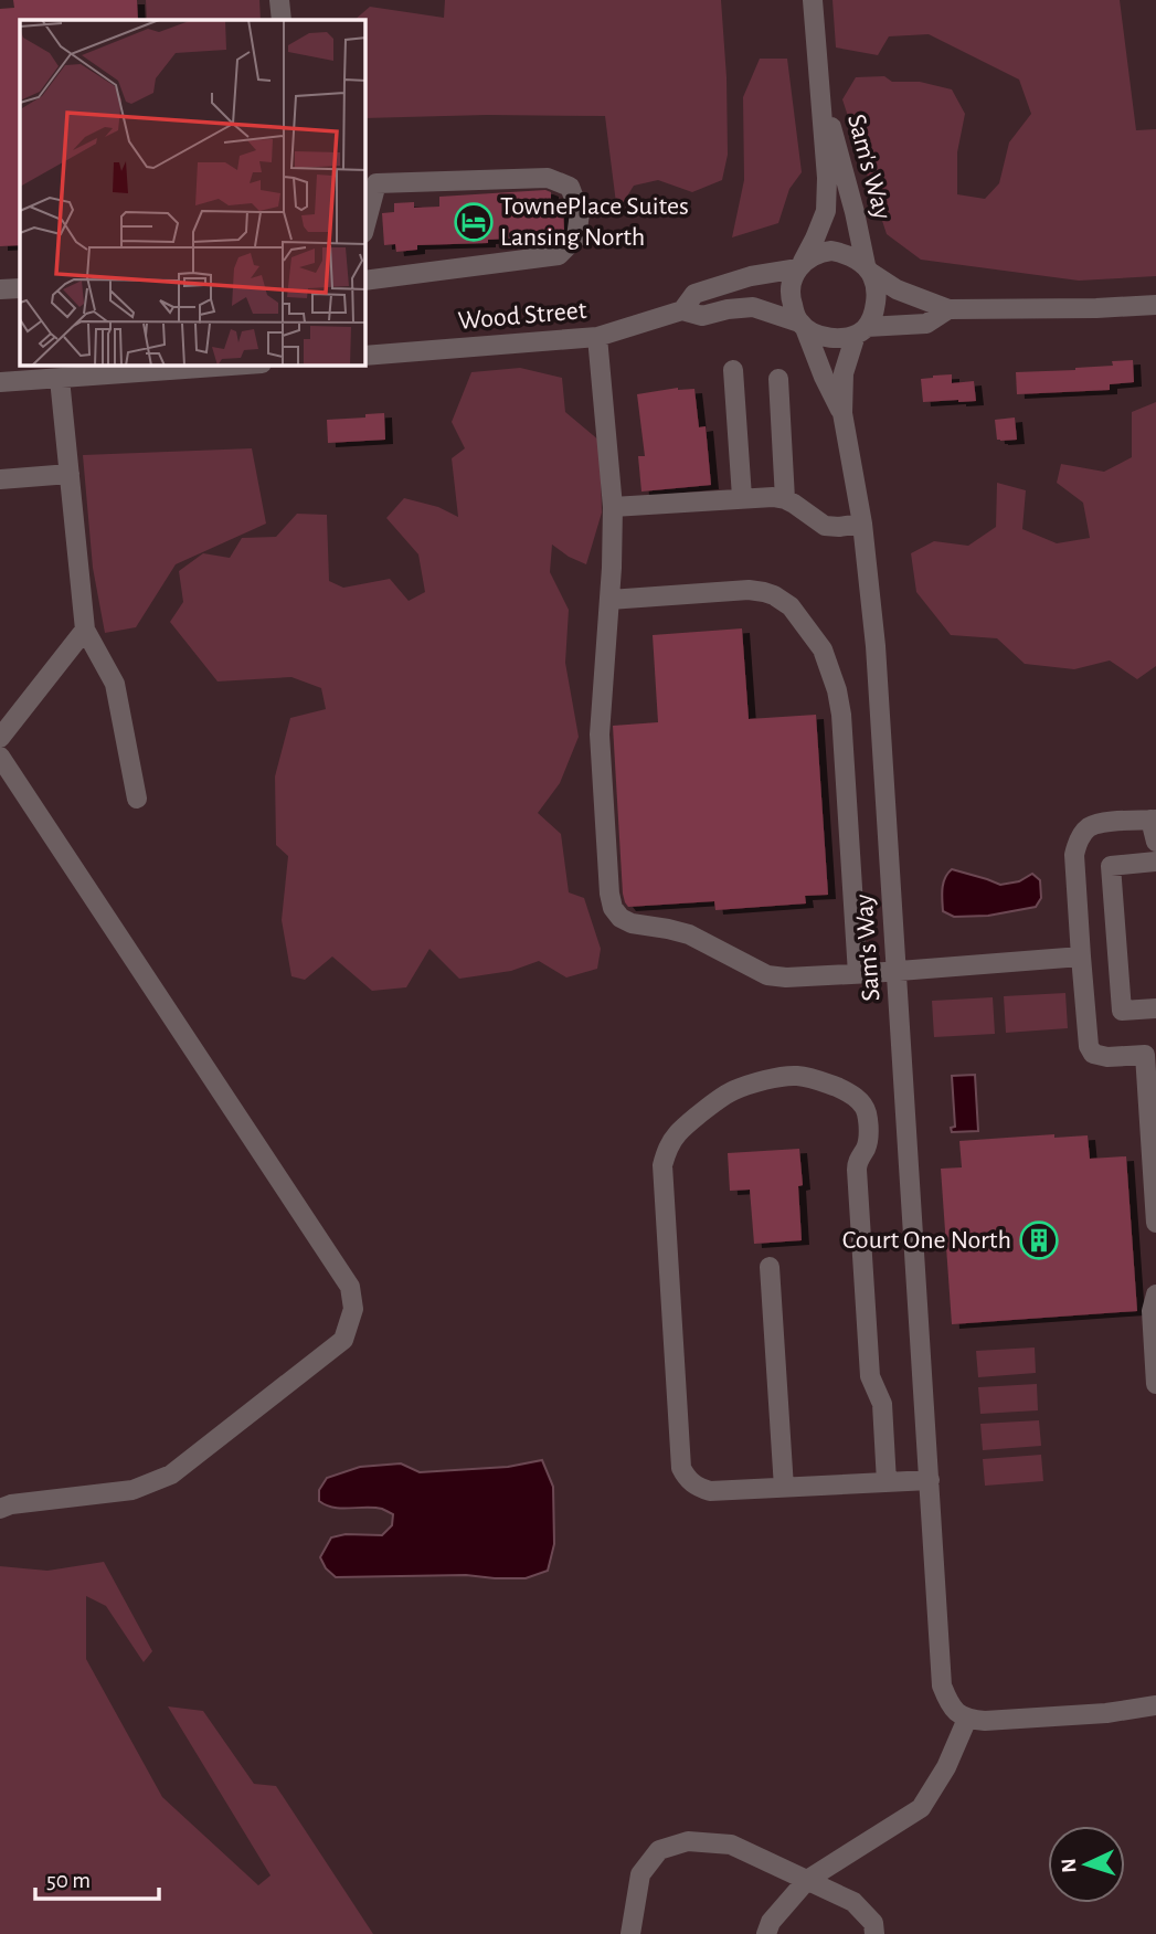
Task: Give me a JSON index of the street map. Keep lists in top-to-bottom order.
{
  "streets": {
    "street": ["Sam's Way", "Wood Street"]
  },
  "crossings": [
    ["Sam's Way", "Wood Street"]
  ],
  "places": {
    "hotel": ["TownePlace Suites Lansing North"],
    "building": ["Court One North"]
  },
  "scale_bar": "50 m",
  "north": "left"
}
